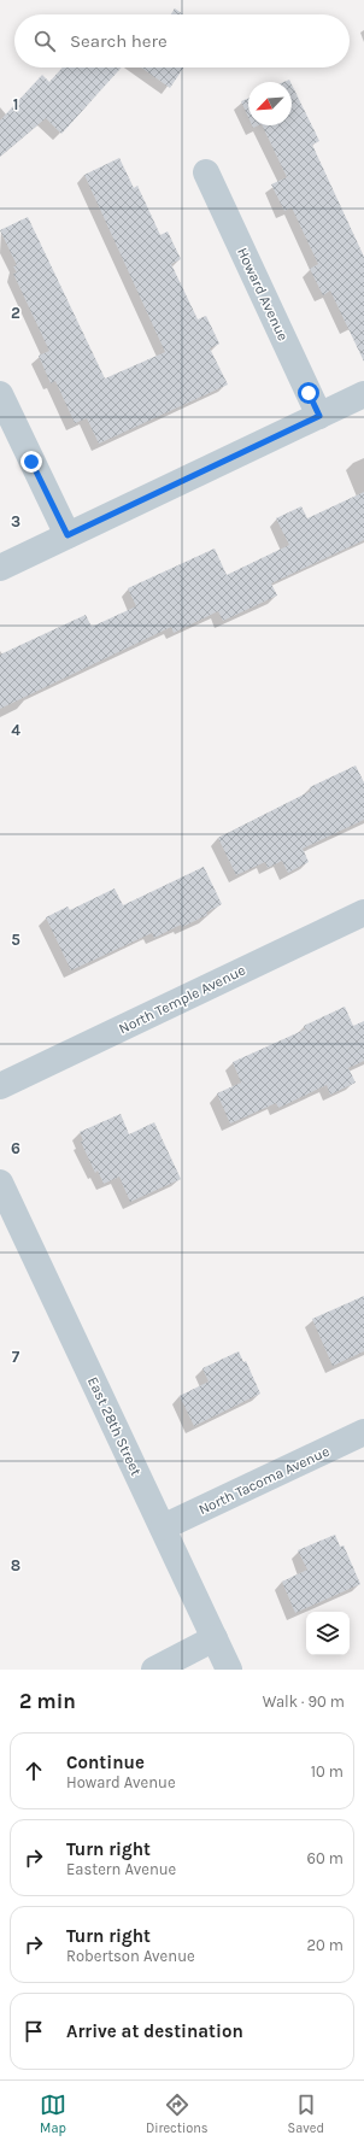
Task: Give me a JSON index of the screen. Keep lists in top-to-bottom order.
{
  "streets": {
    "street": [
      "Howard Avenue",
      "North Temple Avenue",
      "East 28th Street",
      "North Tacoma Avenue"
    ]
  },
  "crossings": [
    ["East 28th Street", "North Tacoma Avenue"]
  ],
  "north": "bottom left",
  "page": {
    "search": "Search here",
    "heading": ["2 min", "Walk · 90 m"],
    "list": [
      ["Continue", "Howard Avenue", "10 m"],
      ["Turn right", "Eastern Avenue", "60 m"],
      ["Turn right", "Robertson Avenue", "20 m"],
      "Arrive at destination"
    ],
    "nav": ["Map", "Directions", "Saved"]
  },
  "grid": {
    "rows": [
      "1",
      "2",
      "3",
      "4",
      "5",
      "6",
      "7",
      "8"
    ]
  }
}
